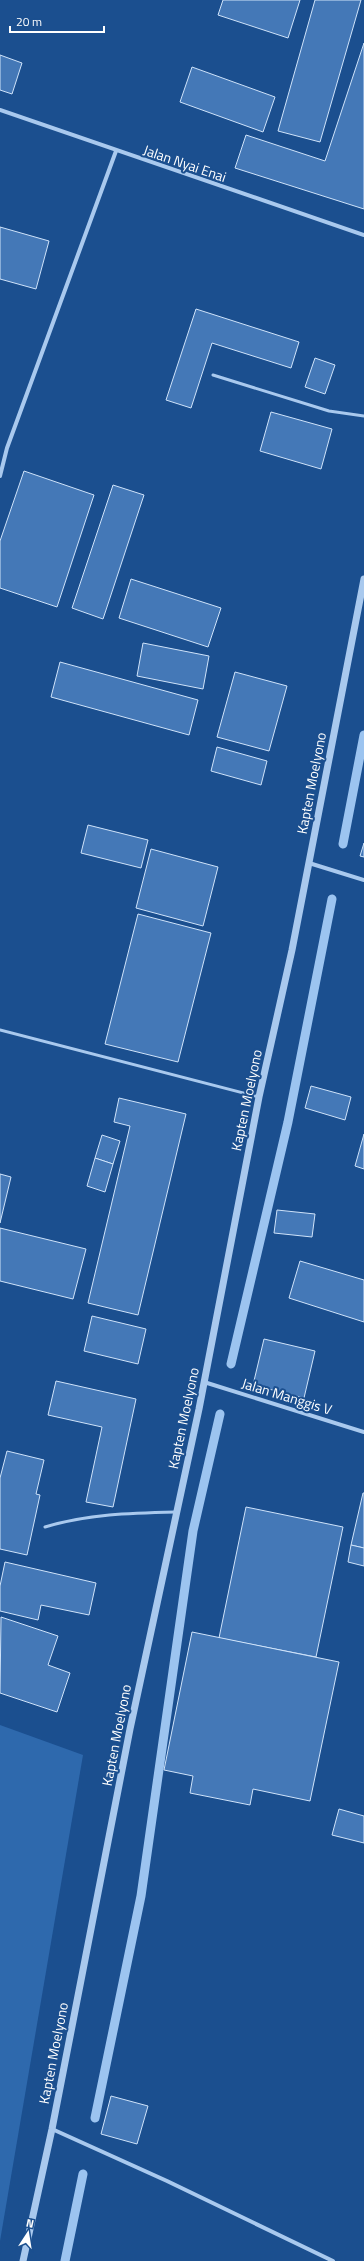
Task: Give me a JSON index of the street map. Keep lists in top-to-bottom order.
{
  "streets": {
    "street": ["Jalan Nyai Enai", "Kapten Moelyono", "Jalan Manggis V"]
  },
  "crossings": [
    ["Kapten Moelyono", "Jalan Manggis V"]
  ],
  "scale_bar": "20 m",
  "north": "top"
}
